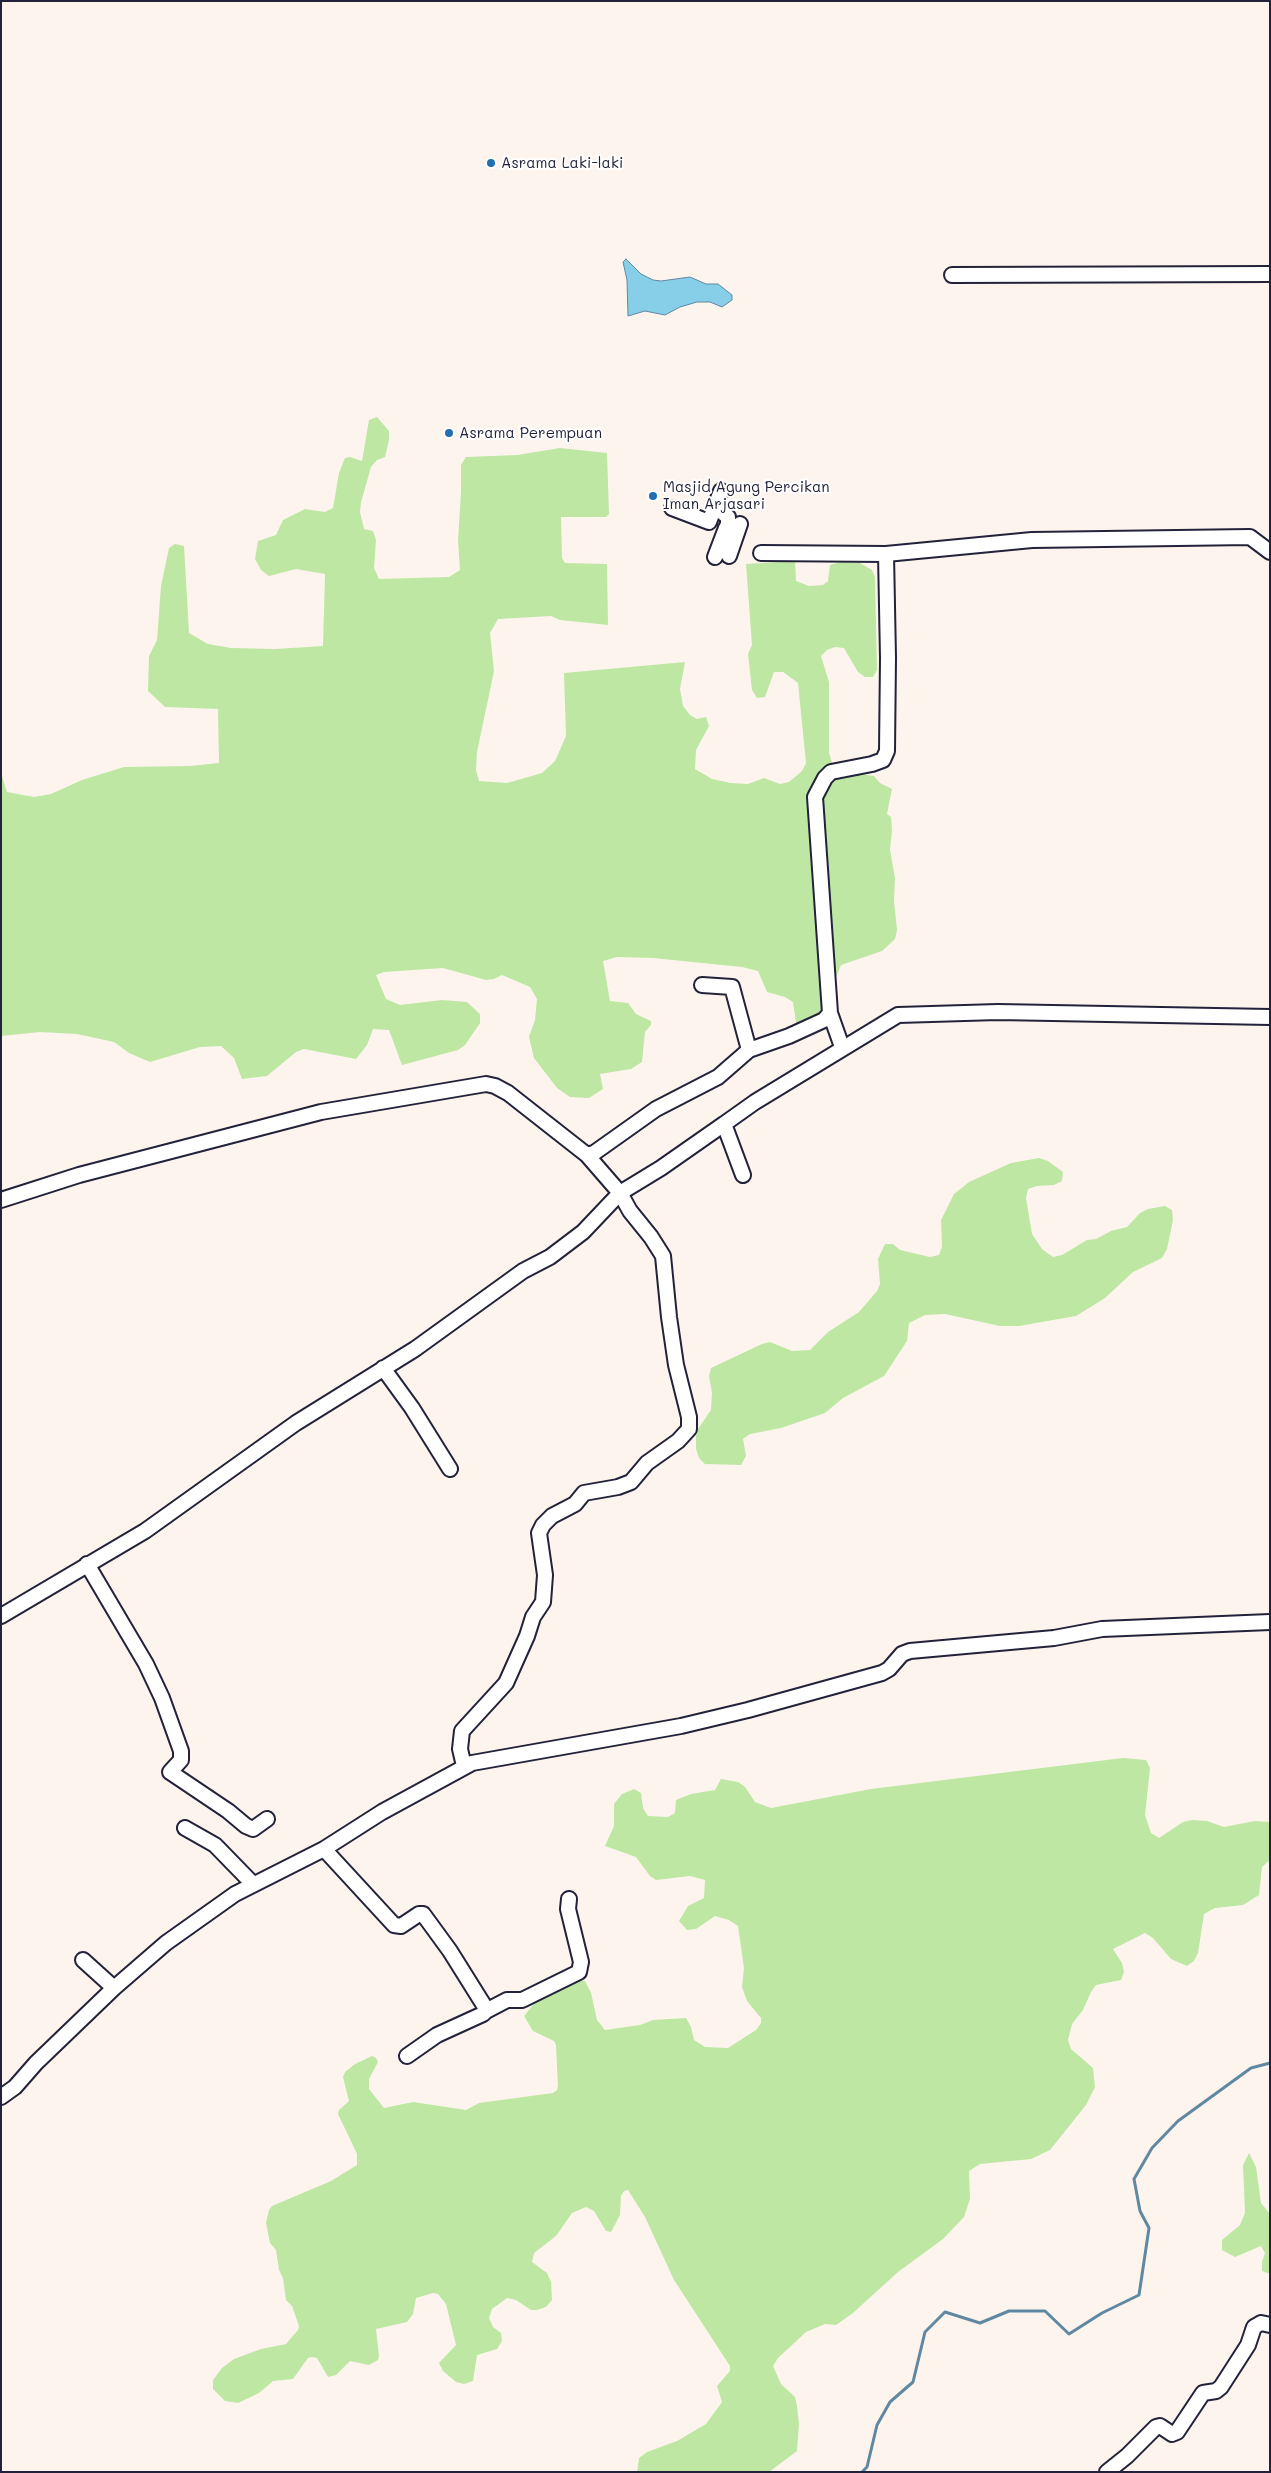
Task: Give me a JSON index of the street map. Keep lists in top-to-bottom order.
{
  "places": ["Asrama Laki-laki", "Asrama Perempuan", "Masjid Agung Percikan Iman Arjasari"]
}
